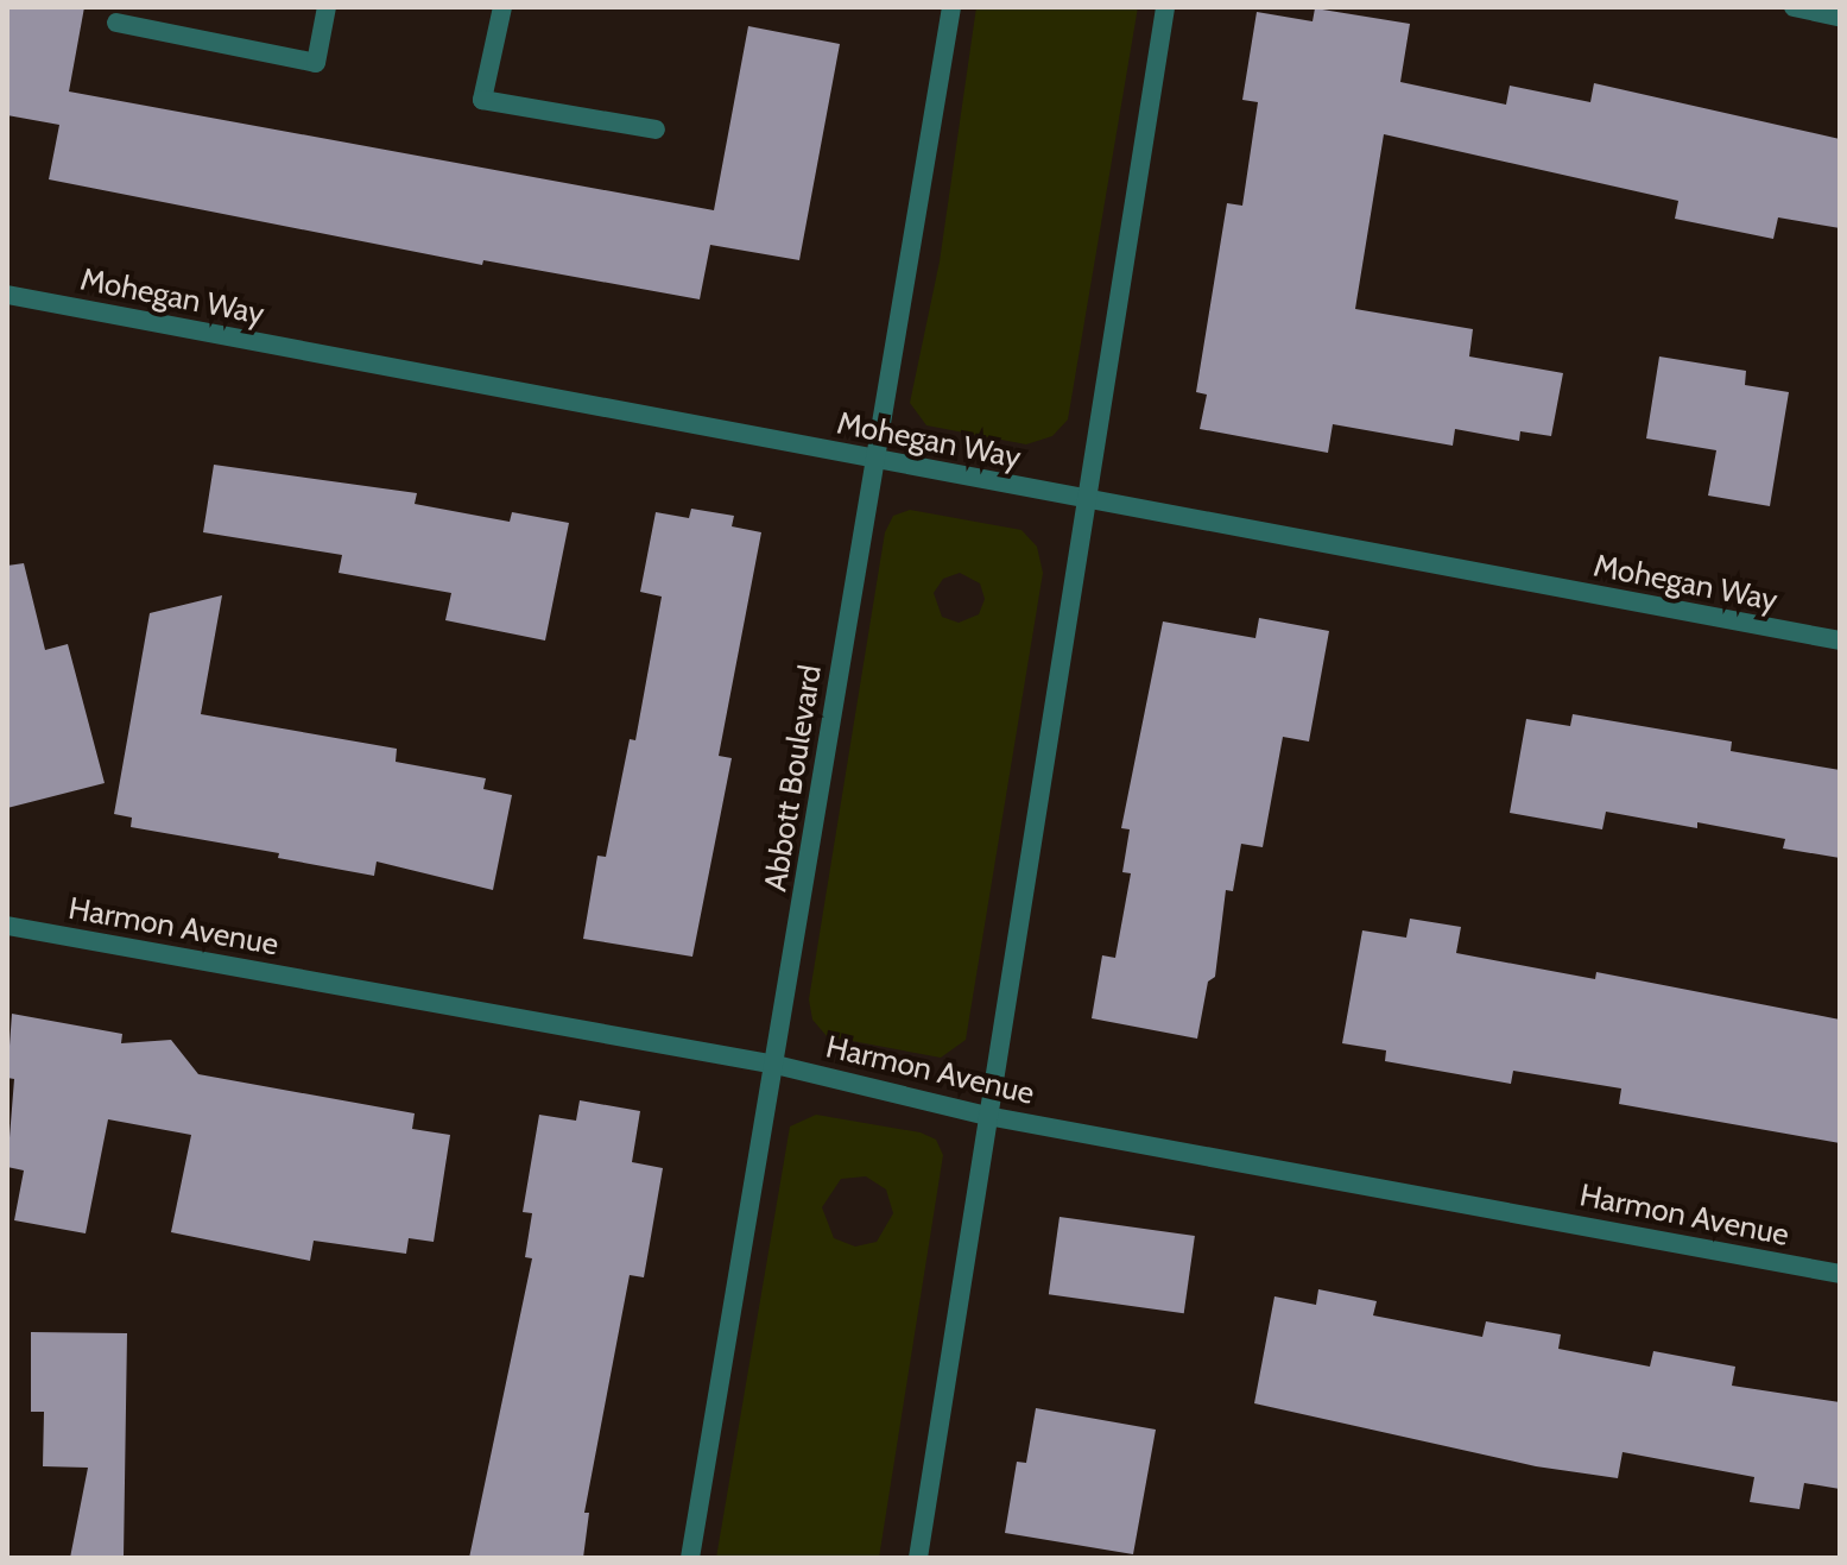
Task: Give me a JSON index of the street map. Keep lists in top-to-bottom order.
{
  "streets": {
    "street": ["Mohegan Way", "Abbott Boulevard", "Harmon Avenue"]
  },
  "crossings": [
    ["Mohegan Way", "Abbott Boulevard"],
    ["Abbott Boulevard", "Harmon Avenue"]
  ]
}
